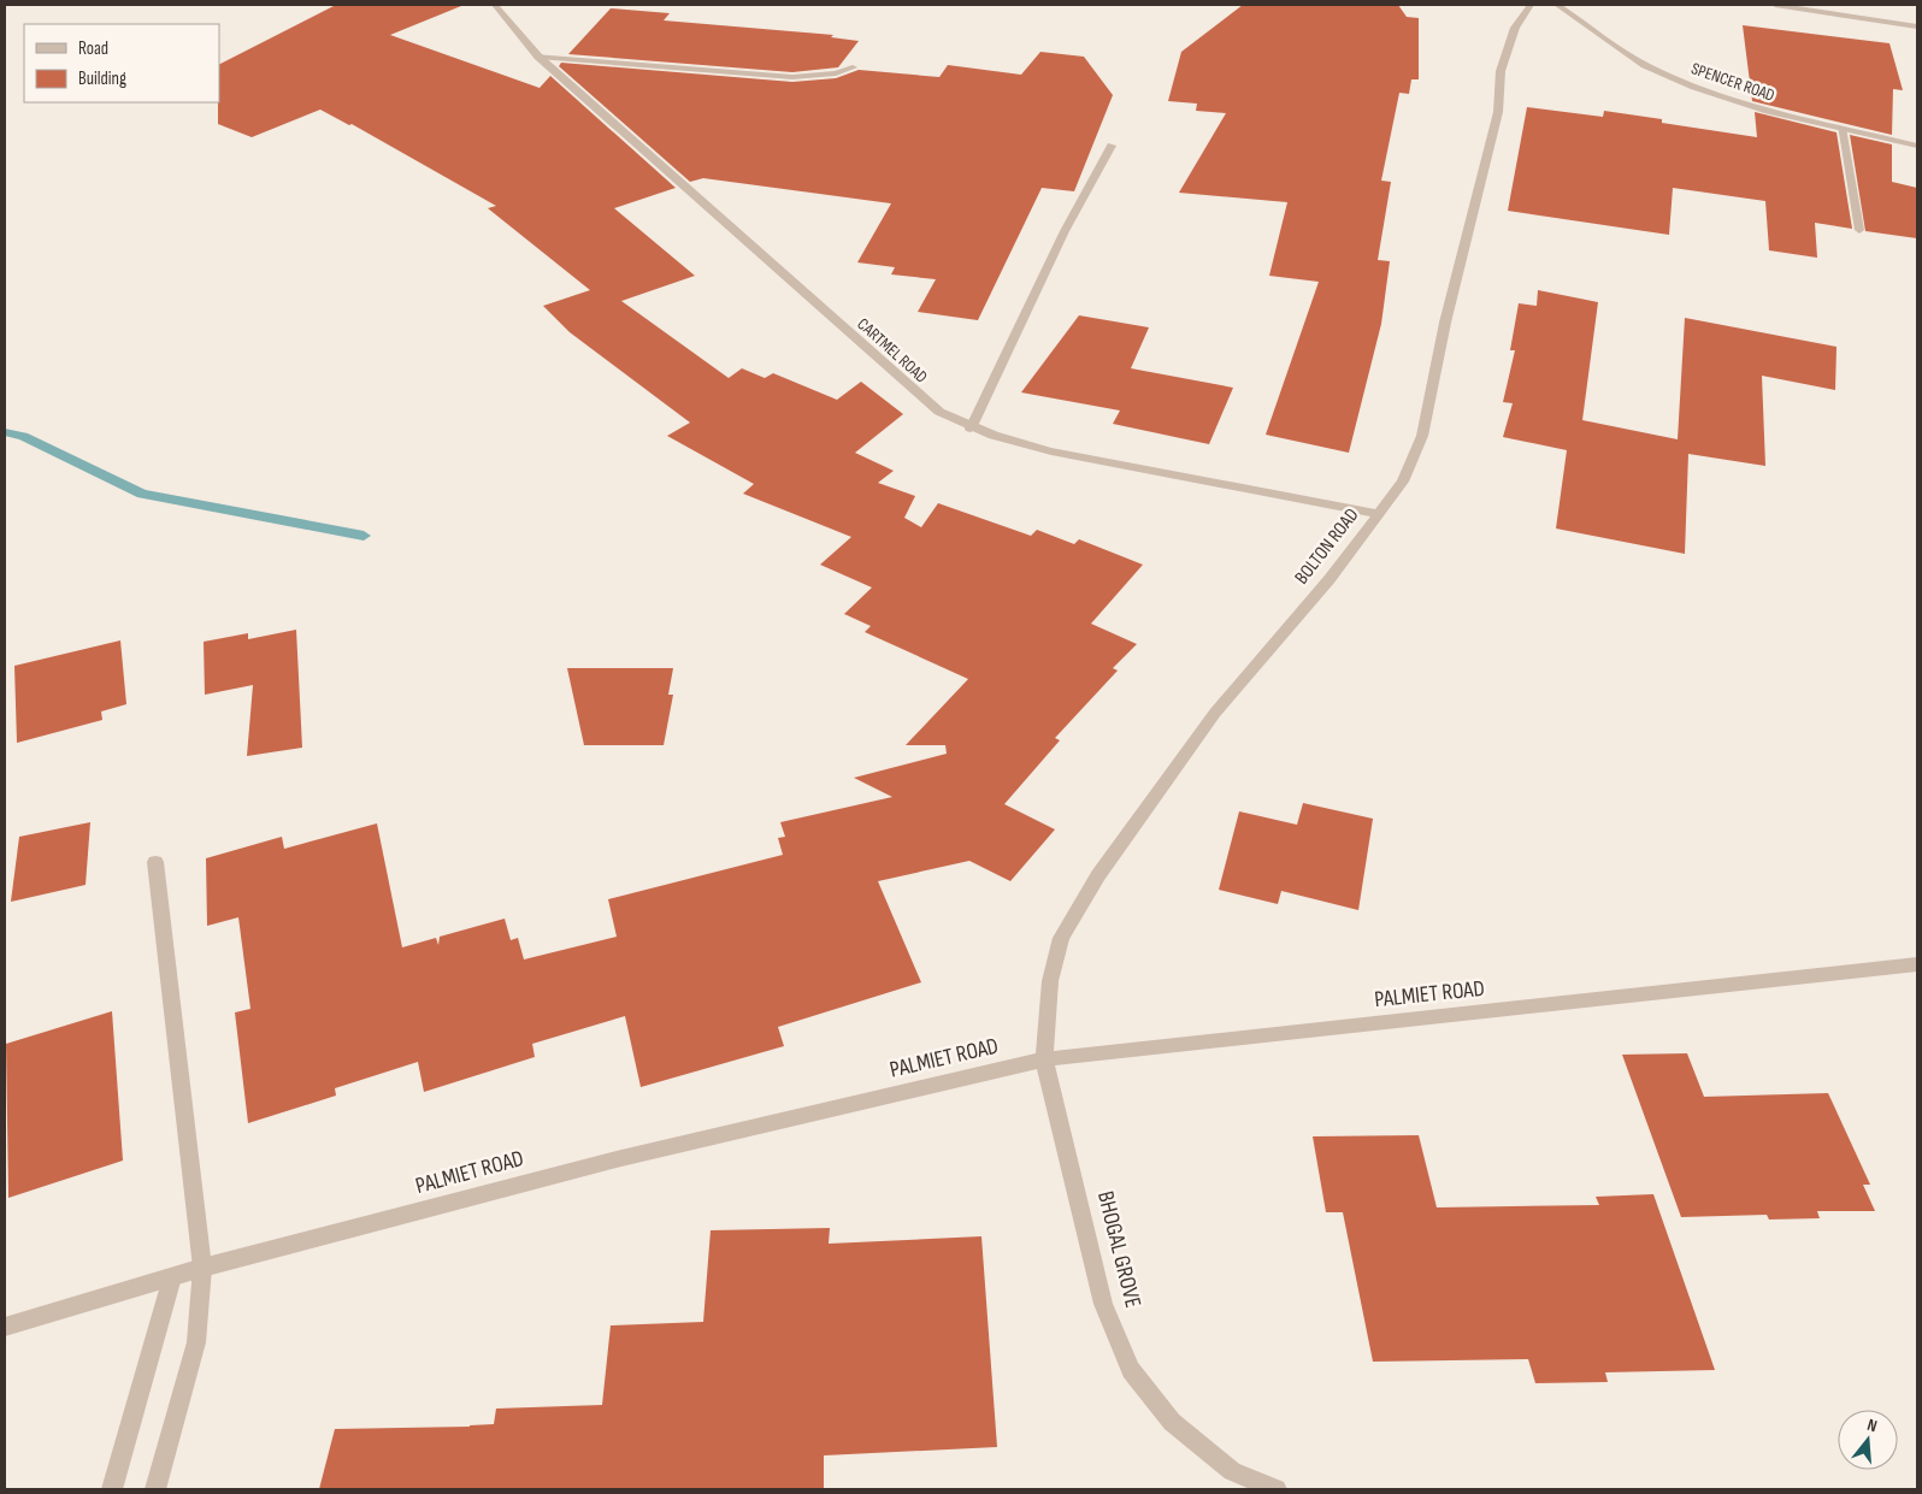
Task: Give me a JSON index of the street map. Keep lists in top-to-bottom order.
{
  "streets": {
    "street": [
      "SPENCER ROAD",
      "CARTMEL ROAD",
      "BOLTON ROAD",
      "PALMIET ROAD",
      "BHOGAL GROVE"
    ]
  },
  "crossings": [
    ["CARTMEL ROAD", "BOLTON ROAD"],
    ["BOLTON ROAD", "PALMIET ROAD"],
    ["BOLTON ROAD", "BHOGAL GROVE"],
    ["PALMIET ROAD", "BHOGAL GROVE"]
  ],
  "legend": ["Road", "Building"],
  "north": "top"
}
